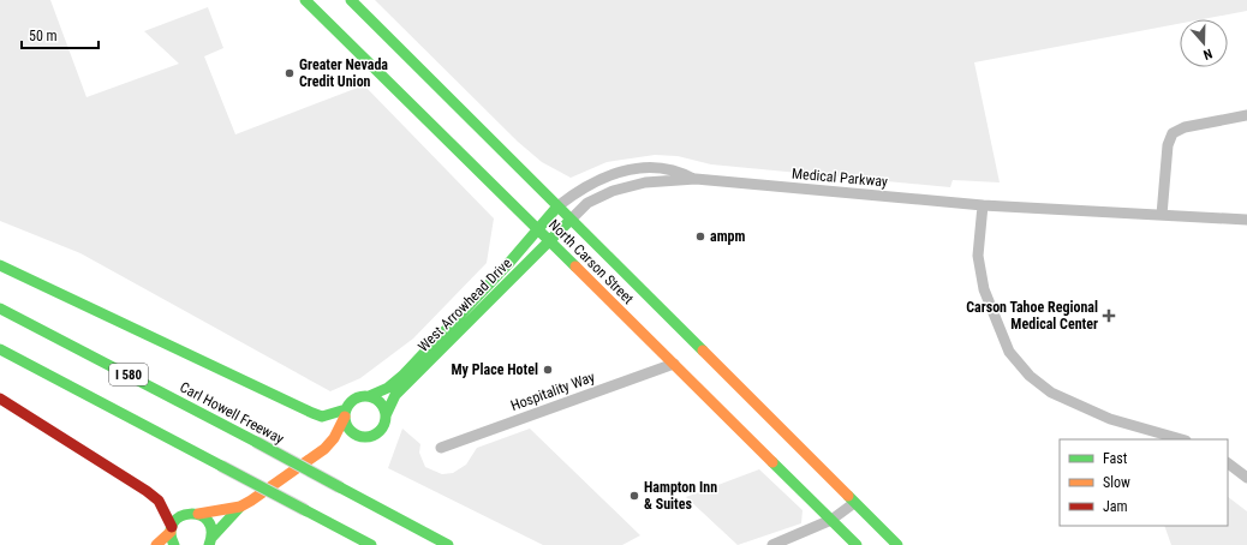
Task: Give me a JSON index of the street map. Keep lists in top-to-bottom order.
{
  "streets": {
    "main road": [
      "North Carson Street",
      "West Arrowhead Drive",
      "I 580",
      "Carl Howell Freeway"
    ],
    "street": ["Medical Parkway", "Hospitality Way"]
  },
  "crossings": [
    ["Medical Parkway", "North Carson Street"],
    ["Medical Parkway", "West Arrowhead Drive"],
    ["North Carson Street", "West Arrowhead Drive"],
    ["North Carson Street", "Hospitality Way"]
  ],
  "places": {
    "other": [
      "Greater Nevada Credit Union",
      "ampm",
      "My Place Hotel",
      "Hampton Inn & Suites"
    ],
    "health": ["Carson Tahoe Regional Medical Center"]
  },
  "legend": ["Fast", "Slow", "Jam"],
  "scale_bar": "50 m",
  "north": "bottom"
}
